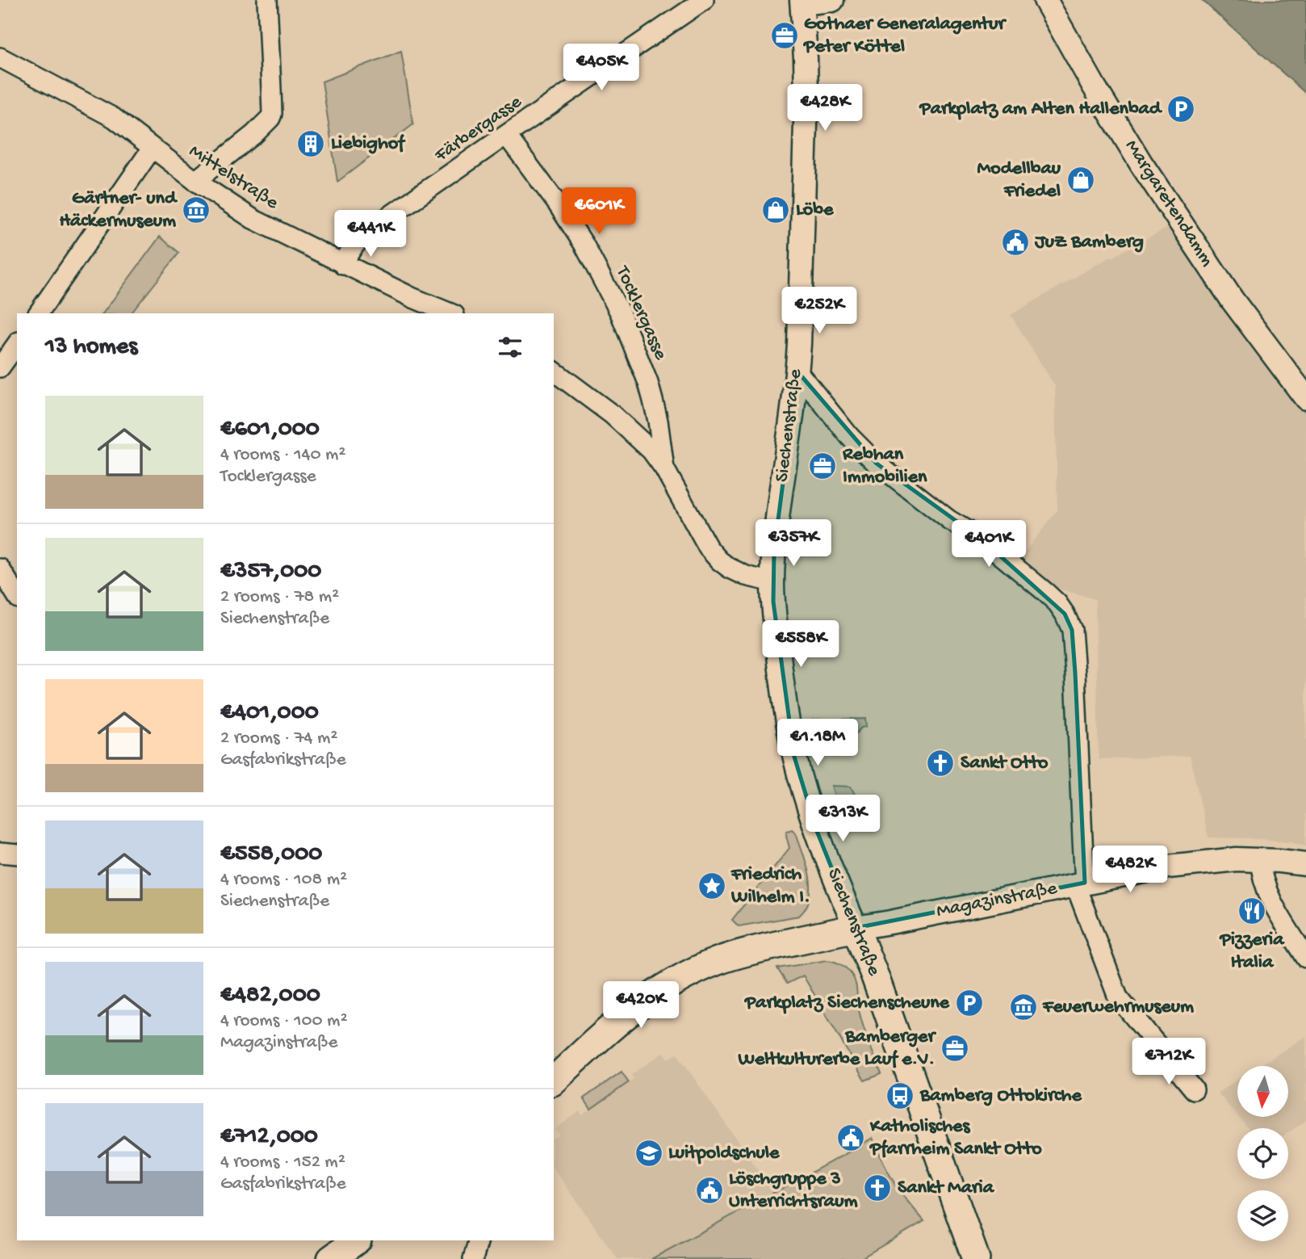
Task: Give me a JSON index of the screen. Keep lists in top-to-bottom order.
{
  "streets": {
    "main road": ["Siechenstraße"],
    "street": [
      "Färbergasse",
      "Mittelstraße",
      "Margaretendamm",
      "Tocklergasse",
      "Magazinstraße"
    ]
  },
  "crossings": [
    ["Färbergasse", "Mittelstraße"],
    ["Färbergasse", "Tocklergasse"],
    ["Siechenstraße", "Magazinstraße"]
  ],
  "places": {
    "office": ["Gothaer Generalagentur Peter Köttel", "Rebhan Immobilien", "Bamberger Weltkulturerbe Lauf e.V."],
    "parking": ["Parkplatz am Alten Hallenbad", "Parkplatz Siechenscheune"],
    "building": ["Liebighof"],
    "shop": ["Modellbau Friedel", "Löbe"],
    "museum": ["Gärtner- und Häckermuseum", "Feuerwehrmuseum"],
    "public building": ["JuZ Bamberg", "Katholisches Pfarrheim Sankt Otto", "Löschgruppe 3 Unterrichtsraum"],
    "church": ["Sankt Otto", "Sankt Maria"],
    "place": ["Friedrich Wilhelm I."],
    "restaurant": ["Pizzeria Italia"],
    "bus stop": ["Bamberg Ottokirche"],
    "school or university": ["Luitpoldschule"]
  },
  "north": "bottom",
  "page": {
    "price": [
      "€405K",
      "€428K",
      "€601K",
      "€441K",
      "€252K",
      "€357K",
      "€401K",
      "€558K",
      "€1.18M",
      "€313K",
      "€482K",
      "€420K",
      "€712K"
    ],
    "heading": "13 homes",
    "list": [
      {
        "name": "€601,000",
        "note": "4 rooms · 140 m² · Tocklergasse"
      },
      {
        "name": "€357,000",
        "note": "2 rooms · 78 m² · Siechenstraße"
      },
      {
        "name": "€401,000",
        "note": "2 rooms · 74 m² · Gasfabrikstraße"
      },
      {
        "name": "€558,000",
        "note": "4 rooms · 108 m² · Siechenstraße"
      },
      {
        "name": "€482,000",
        "note": "4 rooms · 100 m² · Magazinstraße"
      },
      {
        "name": "€712,000",
        "note": "4 rooms · 152 m² · Gasfabrikstraße"
      }
    ]
  }
}
